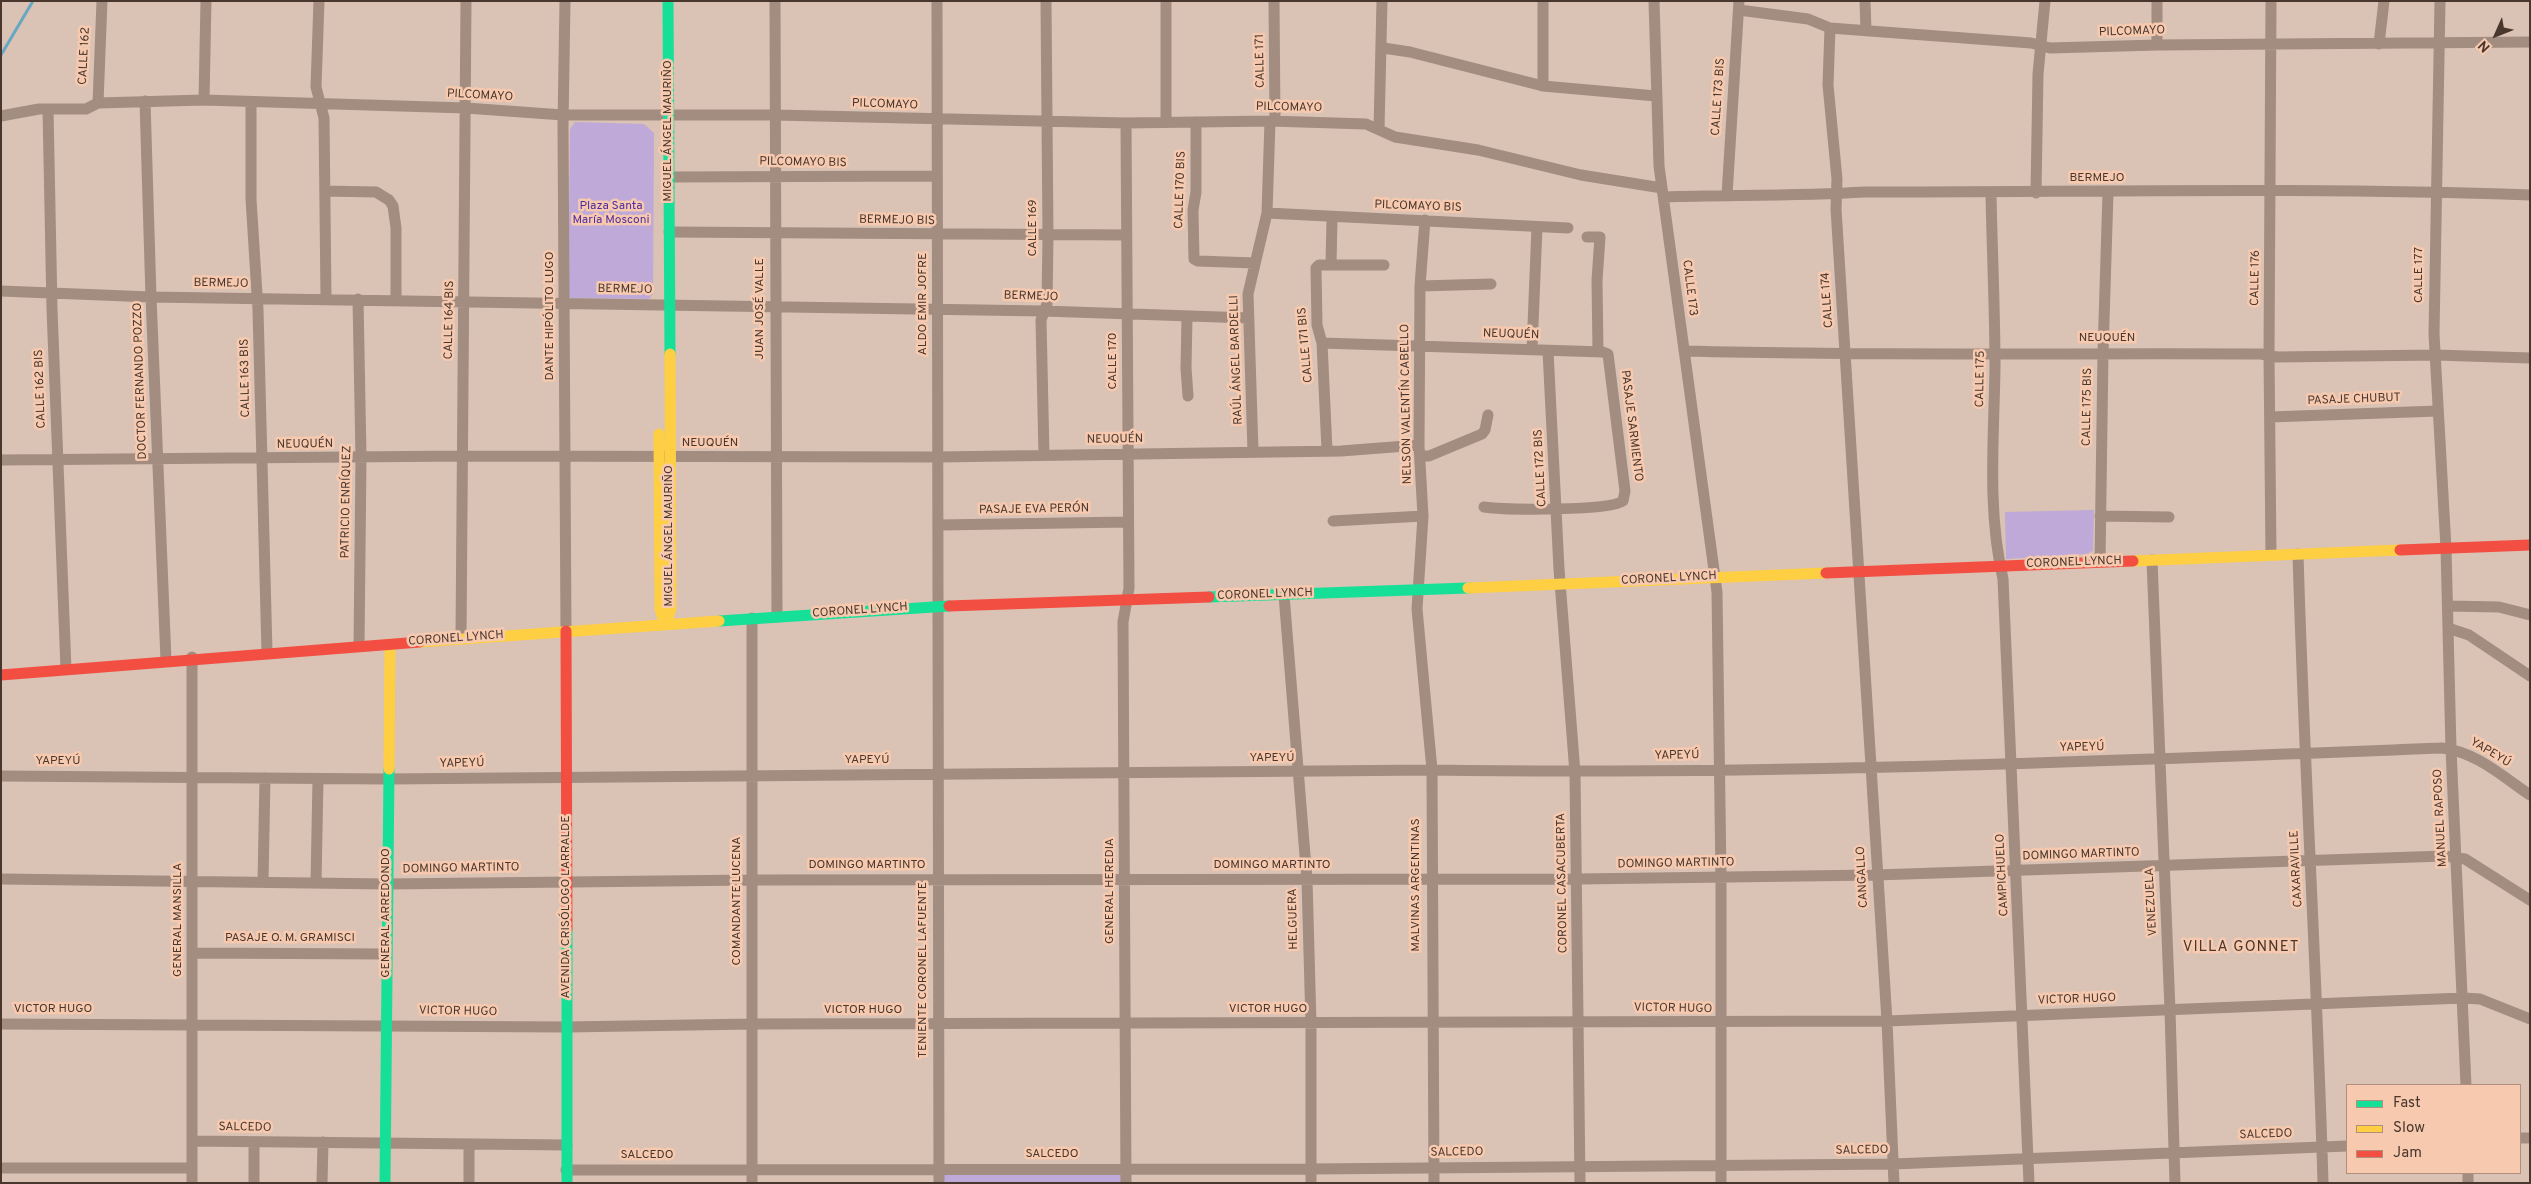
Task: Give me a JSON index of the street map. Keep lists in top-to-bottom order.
{
  "streets": {
    "main road": [
      "MIGUEL ÁNGEL MAURIÑO",
      "CORONEL LYNCH",
      "AVENIDA CRISÓLOGO LARRALDE",
      "GENERAL ARREDONDO"
    ],
    "street": [
      "PILCOMAYO",
      "CALLE 162",
      "CALLE 171",
      "CALLE 173 BIS",
      "PILCOMAYO BIS",
      "BERMEJO",
      "CALLE 170 BIS",
      "BERMEJO BIS",
      "CALLE 169",
      "CALLE 177",
      "CALLE 176",
      "CALLE 173",
      "CALLE 174",
      "ALDO EMIR JOFRE",
      "JUAN JOSÉ VALLE",
      "DANTE HIPÓLITO LUGO",
      "CALLE 164 BIS",
      "NEUQUÉN",
      "CALLE 171 BIS",
      "RAÚL ÁNGEL BARDELLI",
      "CALLE 170",
      "CALLE 163 BIS",
      "CALLE 175",
      "DOCTOR FERNANDO POZZO",
      "CALLE 162 BIS",
      "PASAJE CHUBUT",
      "NELSON VALENTÍN CABELLO",
      "CALLE 175 BIS",
      "PASAJE SARMIENTO",
      "CALLE 172 BIS",
      "PATRICIO ENRÍQUEZ",
      "PASAJE EVA PERÓN",
      "YAPEYÚ",
      "MANUEL RAPOSO",
      "DOMINGO MARTINTO",
      "CAXARAVILLE",
      "CAMPICHUELO",
      "CANGALLO",
      "CORONEL CASACUBERTA",
      "MALVINAS ARGENTINAS",
      "GENERAL HEREDIA",
      "COMANDANTE LUCENA",
      "VENEZUELA",
      "HELGUERA",
      "GENERAL MANSILLA",
      "PASAJE O. M. GRAMISCI",
      "TENIENTE CORONEL LAFUENTE",
      "VICTOR HUGO",
      "SALCEDO"
    ]
  },
  "crossings": [
    ["PILCOMAYO", "CALLE 162"],
    ["PILCOMAYO", "CALLE 171"],
    ["PILCOMAYO", "CALLE 173 BIS"],
    ["PILCOMAYO", "MIGUEL ÁNGEL MAURIÑO"],
    ["PILCOMAYO", "BERMEJO"],
    ["PILCOMAYO", "CALLE 170 BIS"],
    ["PILCOMAYO", "CALLE 169"],
    ["PILCOMAYO", "CALLE 177"],
    ["PILCOMAYO", "CALLE 176"],
    ["PILCOMAYO", "CALLE 173"],
    ["PILCOMAYO", "CALLE 174"],
    ["PILCOMAYO", "ALDO EMIR JOFRE"],
    ["PILCOMAYO", "JUAN JOSÉ VALLE"],
    ["PILCOMAYO", "DANTE HIPÓLITO LUGO"],
    ["PILCOMAYO", "CALLE 164 BIS"],
    ["PILCOMAYO", "RAÚL ÁNGEL BARDELLI"],
    ["PILCOMAYO", "CALLE 170"],
    ["PILCOMAYO", "CALLE 163 BIS"],
    ["PILCOMAYO", "DOCTOR FERNANDO POZZO"],
    ["PILCOMAYO", "CALLE 162 BIS"],
    ["CALLE 171", "RAÚL ÁNGEL BARDELLI"],
    ["CALLE 173 BIS", "BERMEJO"],
    ["MIGUEL ÁNGEL MAURIÑO", "PILCOMAYO BIS"],
    ["MIGUEL ÁNGEL MAURIÑO", "BERMEJO"],
    ["MIGUEL ÁNGEL MAURIÑO", "BERMEJO BIS"],
    ["MIGUEL ÁNGEL MAURIÑO", "NEUQUÉN"],
    ["MIGUEL ÁNGEL MAURIÑO", "CORONEL LYNCH"],
    ["PILCOMAYO BIS", "ALDO EMIR JOFRE"],
    ["PILCOMAYO BIS", "JUAN JOSÉ VALLE"],
    ["PILCOMAYO BIS", "RAÚL ÁNGEL BARDELLI"],
    ["PILCOMAYO BIS", "NELSON VALENTÍN CABELLO"],
    ["BERMEJO", "CALLE 169"],
    ["BERMEJO", "CALLE 177"],
    ["BERMEJO", "CALLE 176"],
    ["BERMEJO", "CALLE 173"],
    ["BERMEJO", "CALLE 174"],
    ["BERMEJO", "ALDO EMIR JOFRE"],
    ["BERMEJO", "JUAN JOSÉ VALLE"],
    ["BERMEJO", "DANTE HIPÓLITO LUGO"],
    ["BERMEJO", "CALLE 164 BIS"],
    ["BERMEJO", "RAÚL ÁNGEL BARDELLI"],
    ["BERMEJO", "CALLE 170"],
    ["BERMEJO", "CALLE 163 BIS"],
    ["BERMEJO", "CALLE 175"],
    ["BERMEJO", "DOCTOR FERNANDO POZZO"],
    ["BERMEJO", "CALLE 162 BIS"],
    ["BERMEJO", "CALLE 175 BIS"],
    ["BERMEJO", "PATRICIO ENRÍQUEZ"],
    ["CALLE 170 BIS", "RAÚL ÁNGEL BARDELLI"],
    ["BERMEJO BIS", "CALLE 169"],
    ["BERMEJO BIS", "ALDO EMIR JOFRE"],
    ["BERMEJO BIS", "JUAN JOSÉ VALLE"],
    ["BERMEJO BIS", "CALLE 170"],
    ["CALLE 169", "NEUQUÉN"],
    ["CALLE 177", "NEUQUÉN"],
    ["CALLE 177", "PASAJE CHUBUT"],
    ["CALLE 177", "CORONEL LYNCH"],
    ["CALLE 177", "MANUEL RAPOSO"],
    ["CALLE 176", "NEUQUÉN"],
    ["CALLE 176", "PASAJE CHUBUT"],
    ["CALLE 176", "CORONEL LYNCH"],
    ["CALLE 173", "NEUQUÉN"],
    ["CALLE 173", "CORONEL LYNCH"],
    ["CALLE 173", "YAPEYÚ"],
    ["CALLE 173", "DOMINGO MARTINTO"],
    ["CALLE 173", "VICTOR HUGO"],
    ["CALLE 173", "SALCEDO"],
    ["CALLE 174", "NEUQUÉN"],
    ["CALLE 174", "CORONEL LYNCH"],
    ["CALLE 174", "CANGALLO"],
    ["ALDO EMIR JOFRE", "NEUQUÉN"],
    ["ALDO EMIR JOFRE", "PASAJE EVA PERÓN"],
    ["ALDO EMIR JOFRE", "CORONEL LYNCH"],
    ["ALDO EMIR JOFRE", "TENIENTE CORONEL LAFUENTE"],
    ["JUAN JOSÉ VALLE", "NEUQUÉN"],
    ["JUAN JOSÉ VALLE", "CORONEL LYNCH"],
    ["DANTE HIPÓLITO LUGO", "NEUQUÉN"],
    ["DANTE HIPÓLITO LUGO", "CORONEL LYNCH"],
    ["DANTE HIPÓLITO LUGO", "AVENIDA CRISÓLOGO LARRALDE"],
    ["CALLE 164 BIS", "NEUQUÉN"],
    ["CALLE 164 BIS", "CORONEL LYNCH"],
    ["NEUQUÉN", "CALLE 171 BIS"],
    ["NEUQUÉN", "RAÚL ÁNGEL BARDELLI"],
    ["NEUQUÉN", "CALLE 170"],
    ["NEUQUÉN", "CALLE 163 BIS"],
    ["NEUQUÉN", "CALLE 175"],
    ["NEUQUÉN", "DOCTOR FERNANDO POZZO"],
    ["NEUQUÉN", "CALLE 162 BIS"],
    ["NEUQUÉN", "NELSON VALENTÍN CABELLO"],
    ["NEUQUÉN", "CALLE 175 BIS"],
    ["NEUQUÉN", "PASAJE SARMIENTO"],
    ["NEUQUÉN", "CALLE 172 BIS"],
    ["NEUQUÉN", "PATRICIO ENRÍQUEZ"],
    ["CALLE 170", "PASAJE EVA PERÓN"],
    ["CALLE 170", "CORONEL LYNCH"],
    ["CALLE 170", "GENERAL HEREDIA"],
    ["CALLE 163 BIS", "CORONEL LYNCH"],
    ["CALLE 175", "CORONEL LYNCH"],
    ["CALLE 175", "CAMPICHUELO"],
    ["DOCTOR FERNANDO POZZO", "CORONEL LYNCH"],
    ["CALLE 162 BIS", "CORONEL LYNCH"],
    ["NELSON VALENTÍN CABELLO", "CORONEL LYNCH"],
    ["NELSON VALENTÍN CABELLO", "MALVINAS ARGENTINAS"],
    ["CALLE 175 BIS", "CORONEL LYNCH"],
    ["PASAJE SARMIENTO", "CALLE 172 BIS"],
    ["CALLE 172 BIS", "CORONEL LYNCH"],
    ["CALLE 172 BIS", "CORONEL CASACUBERTA"],
    ["PATRICIO ENRÍQUEZ", "CORONEL LYNCH"],
    ["CORONEL LYNCH", "MANUEL RAPOSO"],
    ["CORONEL LYNCH", "CAXARAVILLE"],
    ["CORONEL LYNCH", "CAMPICHUELO"],
    ["CORONEL LYNCH", "CANGALLO"],
    ["CORONEL LYNCH", "CORONEL CASACUBERTA"],
    ["CORONEL LYNCH", "MALVINAS ARGENTINAS"],
    ["CORONEL LYNCH", "GENERAL HEREDIA"],
    ["CORONEL LYNCH", "COMANDANTE LUCENA"],
    ["CORONEL LYNCH", "VENEZUELA"],
    ["CORONEL LYNCH", "AVENIDA CRISÓLOGO LARRALDE"],
    ["CORONEL LYNCH", "GENERAL ARREDONDO"],
    ["CORONEL LYNCH", "HELGUERA"],
    ["CORONEL LYNCH", "GENERAL MANSILLA"],
    ["CORONEL LYNCH", "TENIENTE CORONEL LAFUENTE"],
    ["YAPEYÚ", "MANUEL RAPOSO"],
    ["YAPEYÚ", "CAXARAVILLE"],
    ["YAPEYÚ", "CAMPICHUELO"],
    ["YAPEYÚ", "CANGALLO"],
    ["YAPEYÚ", "CORONEL CASACUBERTA"],
    ["YAPEYÚ", "MALVINAS ARGENTINAS"],
    ["YAPEYÚ", "GENERAL HEREDIA"],
    ["YAPEYÚ", "COMANDANTE LUCENA"],
    ["YAPEYÚ", "VENEZUELA"],
    ["YAPEYÚ", "AVENIDA CRISÓLOGO LARRALDE"],
    ["YAPEYÚ", "GENERAL ARREDONDO"],
    ["YAPEYÚ", "HELGUERA"],
    ["YAPEYÚ", "GENERAL MANSILLA"],
    ["YAPEYÚ", "TENIENTE CORONEL LAFUENTE"],
    ["MANUEL RAPOSO", "DOMINGO MARTINTO"],
    ["MANUEL RAPOSO", "VICTOR HUGO"],
    ["DOMINGO MARTINTO", "CAXARAVILLE"],
    ["DOMINGO MARTINTO", "CAMPICHUELO"],
    ["DOMINGO MARTINTO", "CANGALLO"],
    ["DOMINGO MARTINTO", "CORONEL CASACUBERTA"],
    ["DOMINGO MARTINTO", "MALVINAS ARGENTINAS"],
    ["DOMINGO MARTINTO", "GENERAL HEREDIA"],
    ["DOMINGO MARTINTO", "COMANDANTE LUCENA"],
    ["DOMINGO MARTINTO", "VENEZUELA"],
    ["DOMINGO MARTINTO", "AVENIDA CRISÓLOGO LARRALDE"],
    ["DOMINGO MARTINTO", "GENERAL ARREDONDO"],
    ["DOMINGO MARTINTO", "HELGUERA"],
    ["DOMINGO MARTINTO", "GENERAL MANSILLA"],
    ["DOMINGO MARTINTO", "TENIENTE CORONEL LAFUENTE"],
    ["CAXARAVILLE", "VICTOR HUGO"],
    ["CAXARAVILLE", "SALCEDO"],
    ["CAMPICHUELO", "VICTOR HUGO"],
    ["CAMPICHUELO", "SALCEDO"],
    ["CANGALLO", "VICTOR HUGO"],
    ["CANGALLO", "SALCEDO"],
    ["CORONEL CASACUBERTA", "VICTOR HUGO"],
    ["CORONEL CASACUBERTA", "SALCEDO"],
    ["MALVINAS ARGENTINAS", "VICTOR HUGO"],
    ["MALVINAS ARGENTINAS", "SALCEDO"],
    ["GENERAL HEREDIA", "VICTOR HUGO"],
    ["GENERAL HEREDIA", "SALCEDO"],
    ["COMANDANTE LUCENA", "VICTOR HUGO"],
    ["COMANDANTE LUCENA", "SALCEDO"],
    ["VENEZUELA", "VICTOR HUGO"],
    ["VENEZUELA", "SALCEDO"],
    ["AVENIDA CRISÓLOGO LARRALDE", "VICTOR HUGO"],
    ["AVENIDA CRISÓLOGO LARRALDE", "SALCEDO"],
    ["GENERAL ARREDONDO", "PASAJE O. M. GRAMISCI"],
    ["GENERAL ARREDONDO", "VICTOR HUGO"],
    ["GENERAL ARREDONDO", "SALCEDO"],
    ["HELGUERA", "VICTOR HUGO"],
    ["HELGUERA", "SALCEDO"],
    ["GENERAL MANSILLA", "PASAJE O. M. GRAMISCI"],
    ["GENERAL MANSILLA", "VICTOR HUGO"],
    ["GENERAL MANSILLA", "SALCEDO"],
    ["TENIENTE CORONEL LAFUENTE", "VICTOR HUGO"],
    ["TENIENTE CORONEL LAFUENTE", "SALCEDO"]
  ],
  "districts": ["VILLA GONNET"],
  "parks": ["Plaza Santa María Mosconi"],
  "legend": ["Fast", "Slow", "Jam"],
  "north": "bottom left"
}
